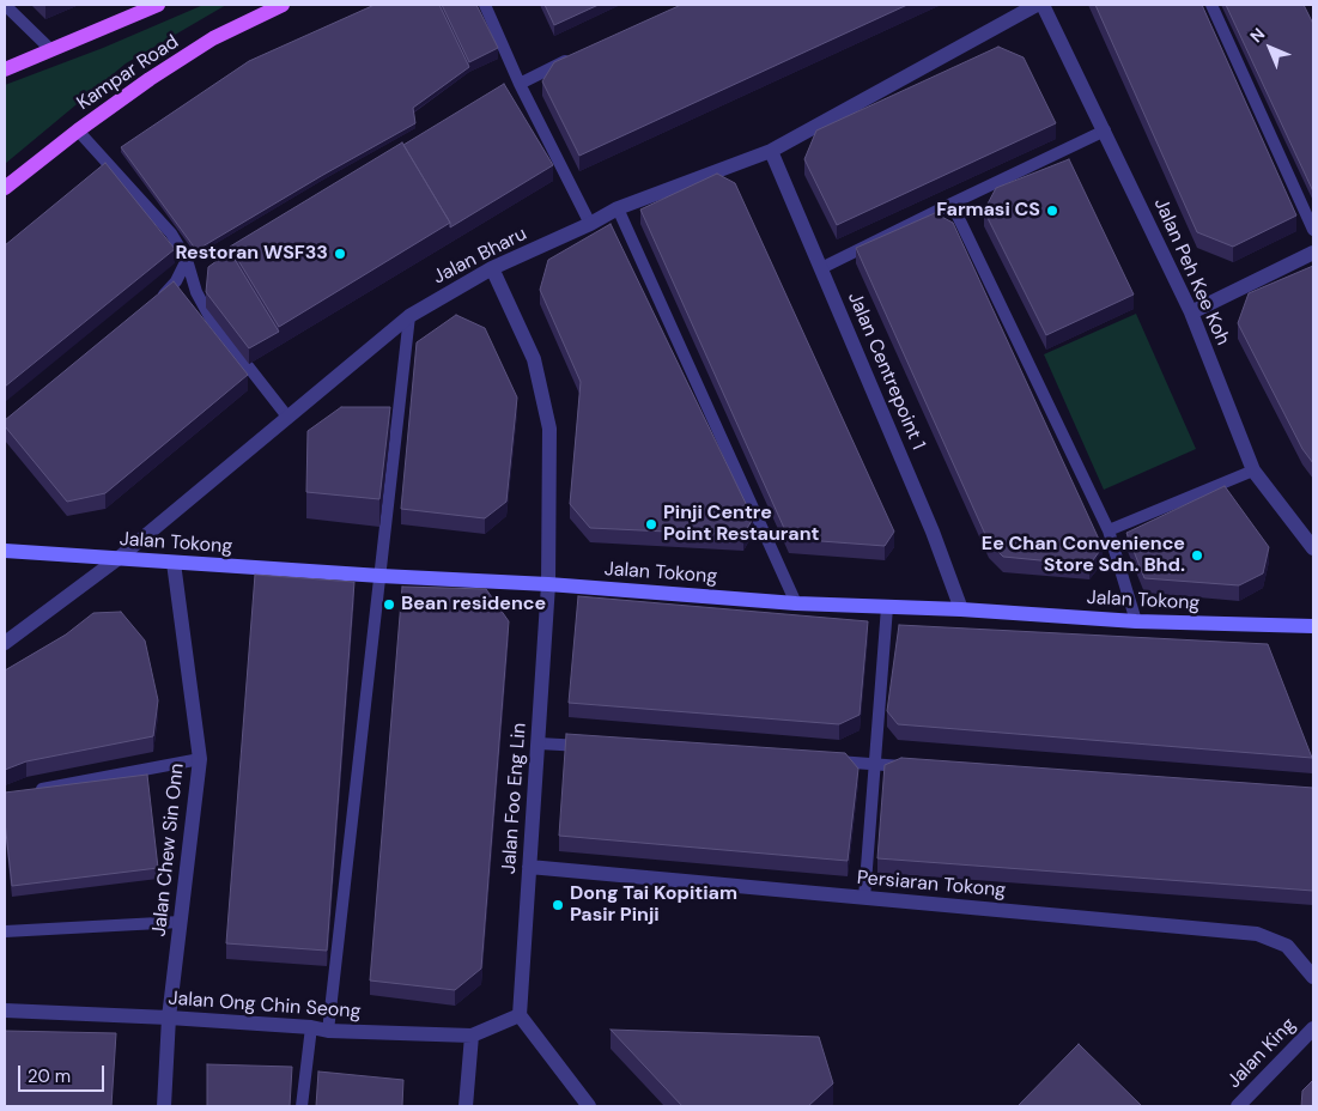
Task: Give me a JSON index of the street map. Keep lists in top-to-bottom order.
{
  "streets": {
    "main road": ["Kampar Road", "Jalan Tokong"],
    "street": [
      "Jalan Bharu",
      "Jalan Peh Kee Koh",
      "Jalan Centrepoint 1",
      "Jalan Foo Eng Lin",
      "Jalan Chew Sin Onn",
      "Persiaran Tokong",
      "Jalan Ong Chin Seong",
      "Jalan King"
    ]
  },
  "crossings": [
    ["Jalan Bharu", "Jalan Centrepoint 1"],
    ["Jalan Bharu", "Jalan Tokong"],
    ["Jalan Bharu", "Jalan Foo Eng Lin"],
    ["Jalan Centrepoint 1", "Jalan Tokong"],
    ["Jalan Tokong", "Jalan Foo Eng Lin"],
    ["Jalan Tokong", "Jalan Chew Sin Onn"],
    ["Jalan Foo Eng Lin", "Persiaran Tokong"],
    ["Jalan Foo Eng Lin", "Jalan Ong Chin Seong"],
    ["Jalan Chew Sin Onn", "Jalan Ong Chin Seong"]
  ],
  "places": [
    "Farmasi CS",
    "Restoran WSF33",
    "Pinji Centre Point Restaurant",
    "Ee Chan Convenience Store Sdn. Bhd.",
    "Bean residence",
    "Dong Tai Kopitiam Pasir Pinji"
  ],
  "scale_bar": "20 m",
  "north": "top left"
}
